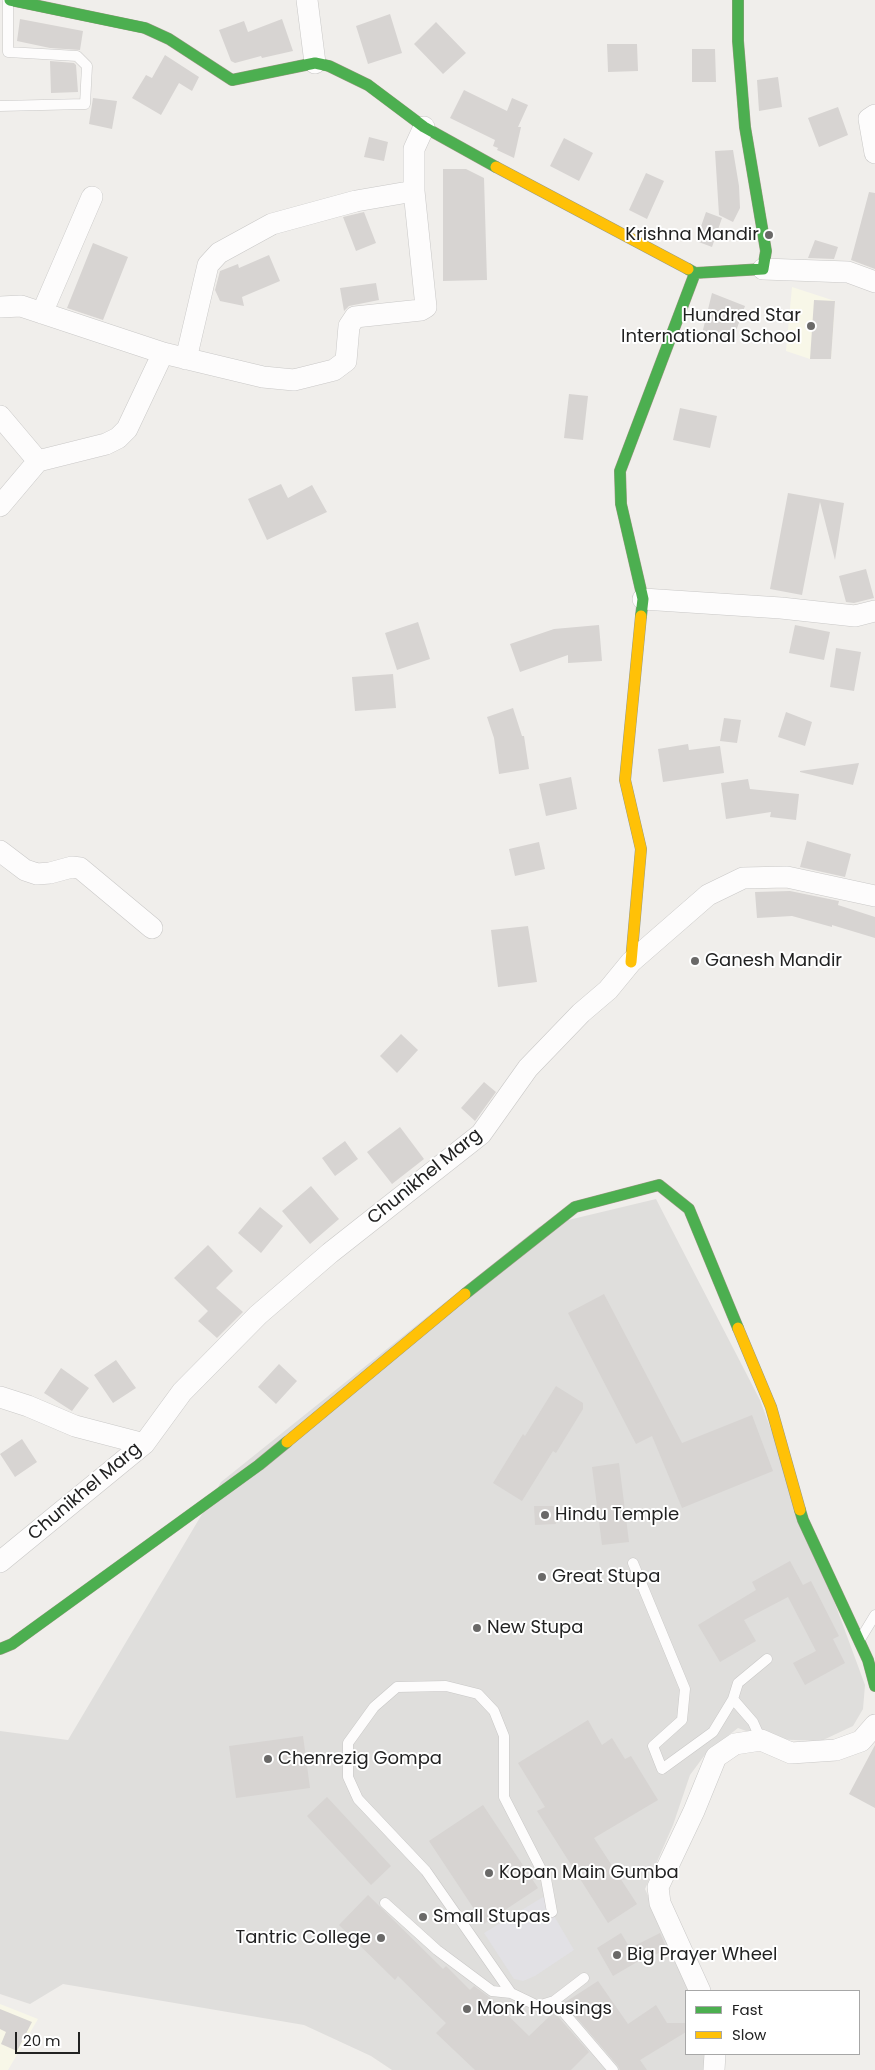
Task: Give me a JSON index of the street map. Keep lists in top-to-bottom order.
{
  "streets": {
    "street": ["Chunikhel Marg"]
  },
  "places": [
    "Krishna Mandir",
    "Hundred Star International School",
    "Ganesh Mandir",
    "Hindu Temple",
    "Great Stupa",
    "New Stupa",
    "Chenrezig Gompa",
    "Kopan Main Gumba",
    "Small Stupas",
    "Tantric College",
    "Big Prayer Wheel",
    "Monk Housings"
  ],
  "legend": ["Fast", "Slow"],
  "scale_bar": "20 m"
}
